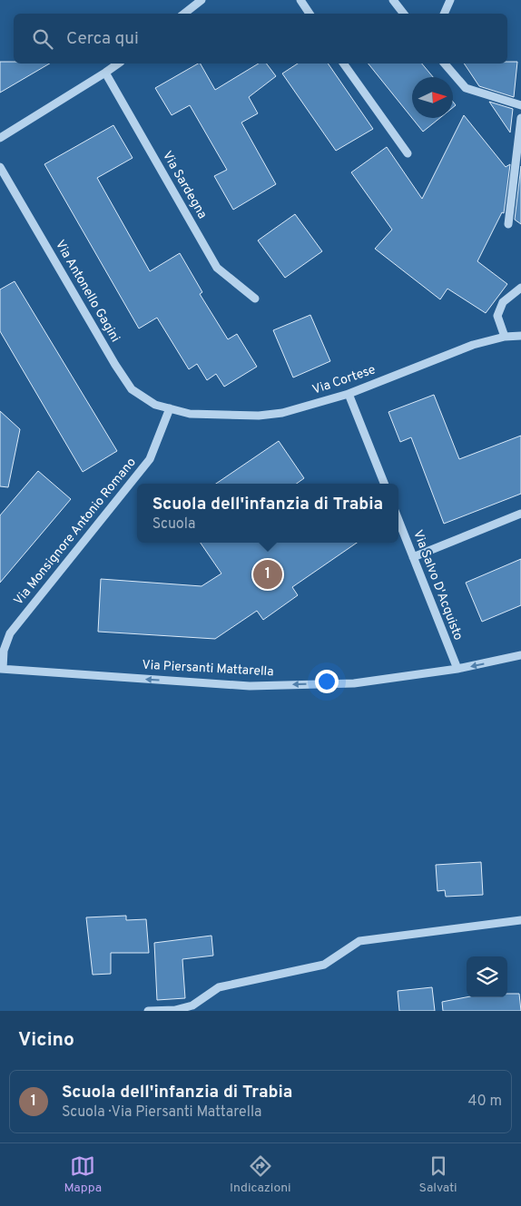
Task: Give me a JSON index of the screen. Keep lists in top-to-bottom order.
{
  "streets": {
    "street": [
      "Via Sardegna",
      "Via Antonello Gagini",
      "Via Cortese",
      "Via Monsignore Antonio Romano",
      "Via Salvo D'Acquisto",
      "Via Piersanti Mattarella"
    ]
  },
  "crossings": [
    ["Via Antonello Gagini", "Via Cortese"],
    ["Via Antonello Gagini", "Via Monsignore Antonio Romano"],
    ["Via Cortese", "Via Monsignore Antonio Romano"],
    ["Via Monsignore Antonio Romano", "Via Piersanti Mattarella"],
    ["Via Salvo D'Acquisto", "Via Piersanti Mattarella"]
  ],
  "one_way": ["Via Piersanti Mattarella"],
  "north": "right",
  "page": {
    "search": "Cerca qui",
    "popup": ["Scuola dell'infanzia di Trabia", "Scuola"],
    "pins": "1",
    "heading": "Vicino",
    "list": [
      {
        "mark": "1",
        "name": "Scuola dell'infanzia di Trabia",
        "note": "Scuola · Via Piersanti Mattarella",
        "value": "40 m"
      }
    ],
    "nav": ["Mappa", "Indicazioni", "Salvati"]
  }
}
